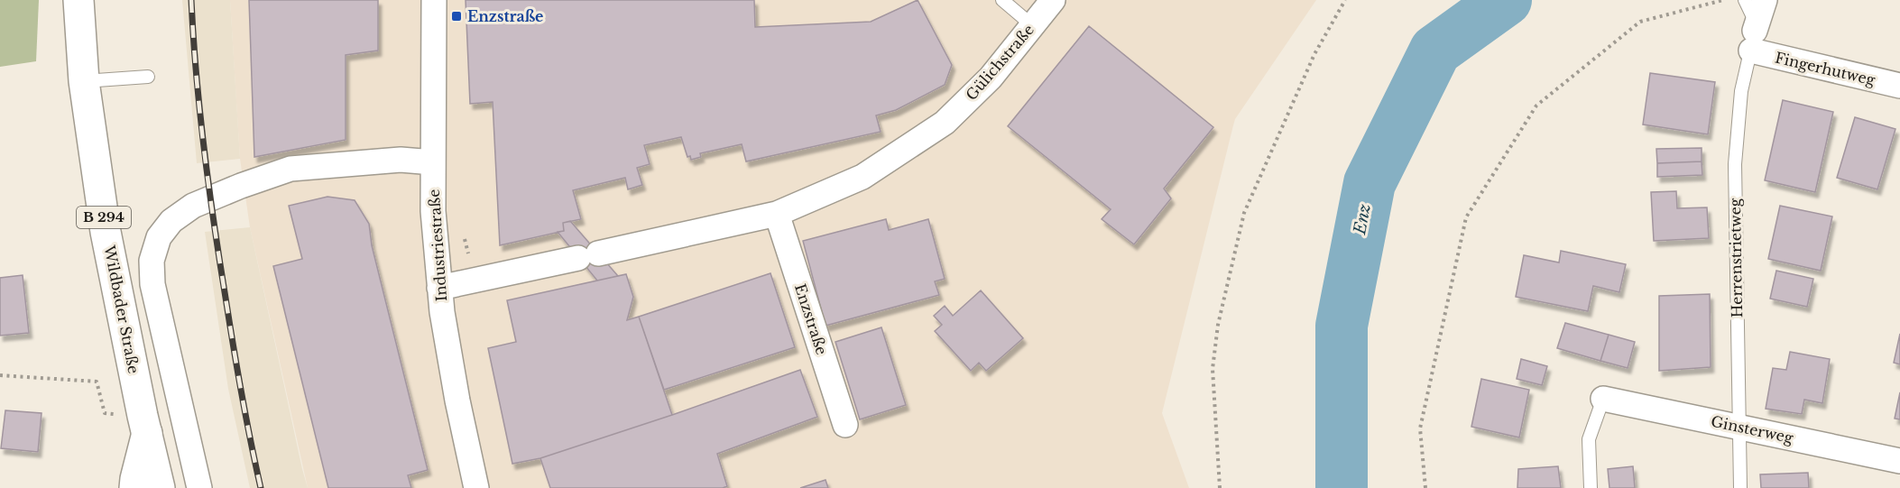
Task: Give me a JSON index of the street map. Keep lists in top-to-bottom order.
{
  "streets": {
    "main road": ["B 294", "Wildbader Straße"],
    "street": [
      "Gülichstraße",
      "Fingerhutweg",
      "Industriestraße",
      "Herrenstrietweg",
      "Enzstraße",
      "Ginsterweg"
    ]
  },
  "crossings": [
    ["Gülichstraße", "Enzstraße"],
    ["Fingerhutweg", "Herrenstrietweg"],
    ["Herrenstrietweg", "Ginsterweg"]
  ],
  "water": ["Enz"],
  "places": {
    "transit": ["Enzstraße"]
  }
}
